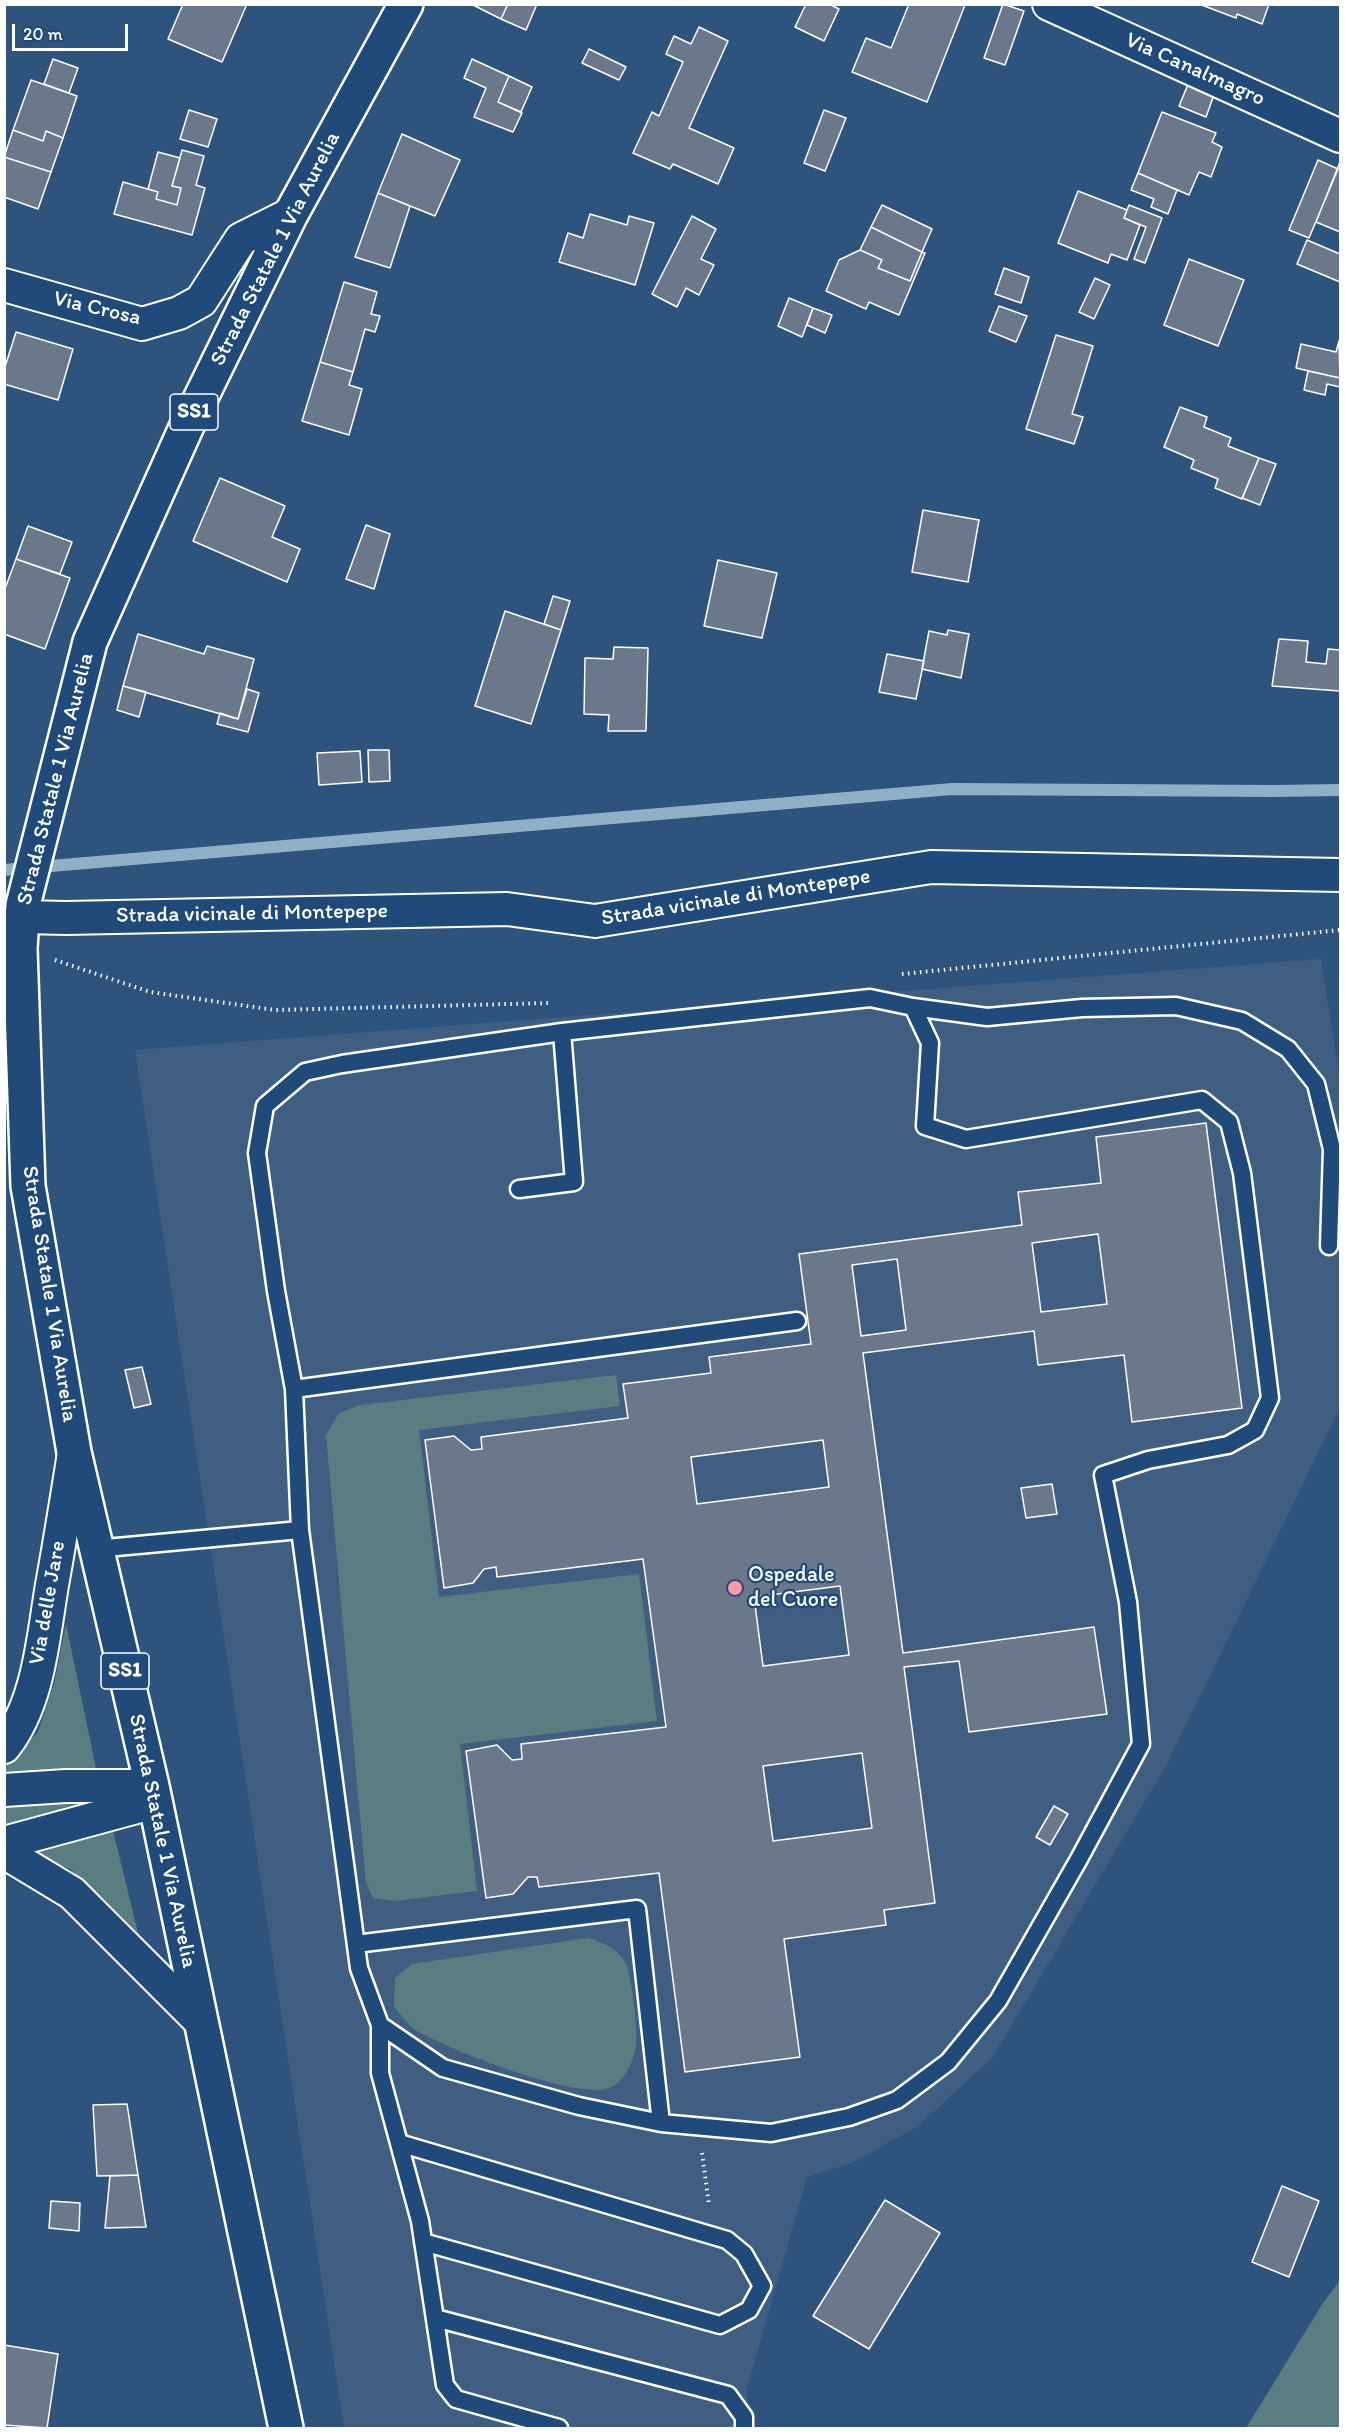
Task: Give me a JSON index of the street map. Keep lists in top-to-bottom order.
{
  "streets": {
    "main road": ["Strada Statale 1 Via Aurelia", "SS1"],
    "street": [
      "Via Canalmagro",
      "Via Crosa",
      "Strada vicinale di Montepepe",
      "Via delle Jare"
    ]
  },
  "crossings": [
    ["Strada Statale 1 Via Aurelia", "Via Crosa"],
    ["Strada Statale 1 Via Aurelia", "Strada vicinale di Montepepe"],
    ["Strada Statale 1 Via Aurelia", "Via delle Jare"]
  ],
  "places": ["Ospedale del Cuore"],
  "scale_bar": "20 m"
}
